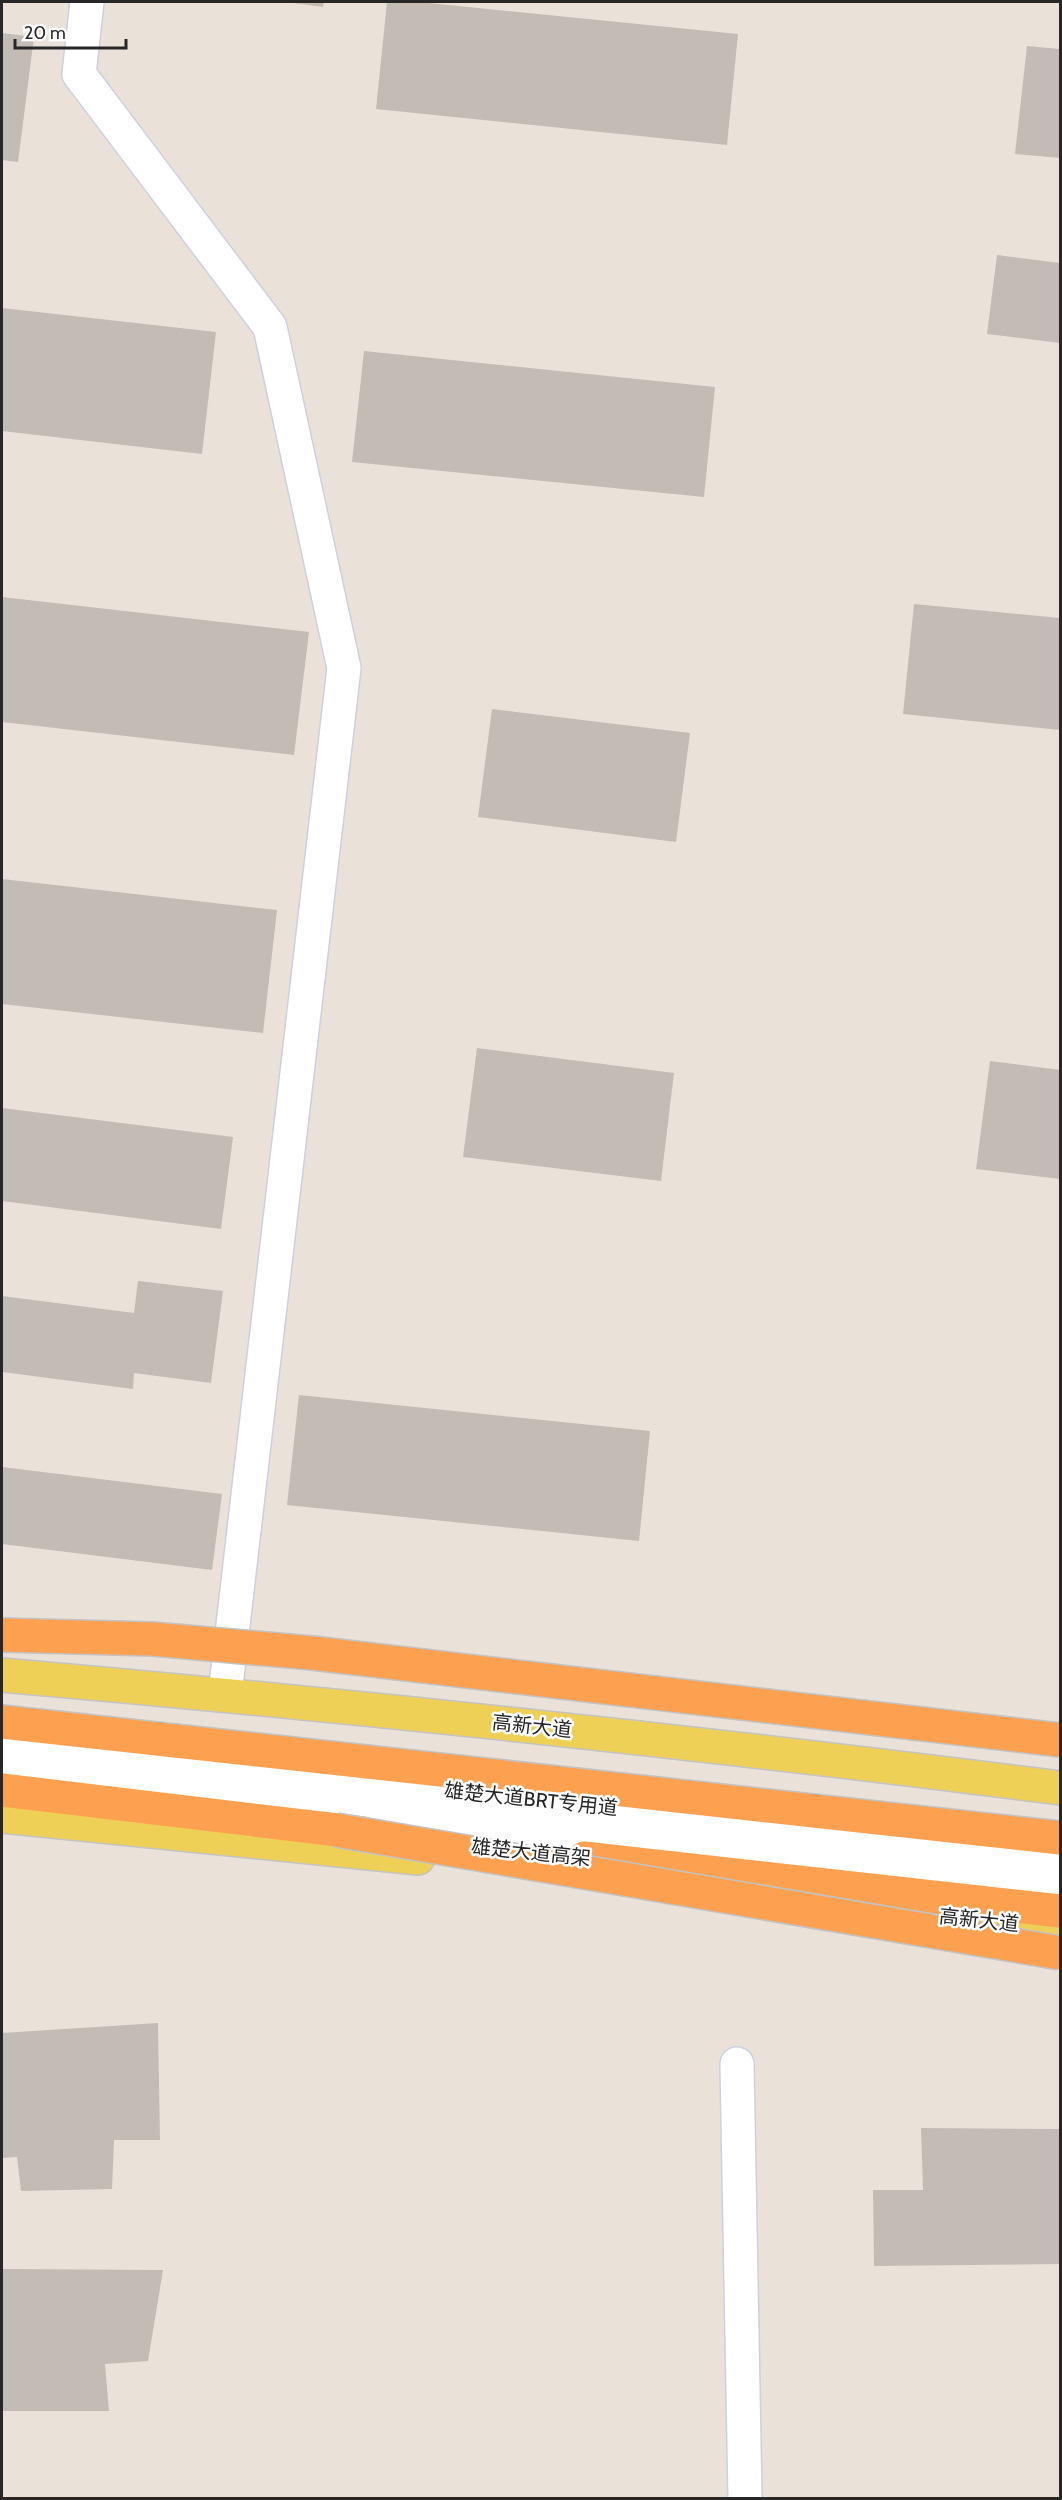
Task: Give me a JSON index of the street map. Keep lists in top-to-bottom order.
{
  "streets": {
    "highway": ["雄楚大道高架"],
    "main road": ["高新大道"],
    "street": ["雄楚大道BRT专用道"]
  },
  "scale_bar": "20 m"
}
